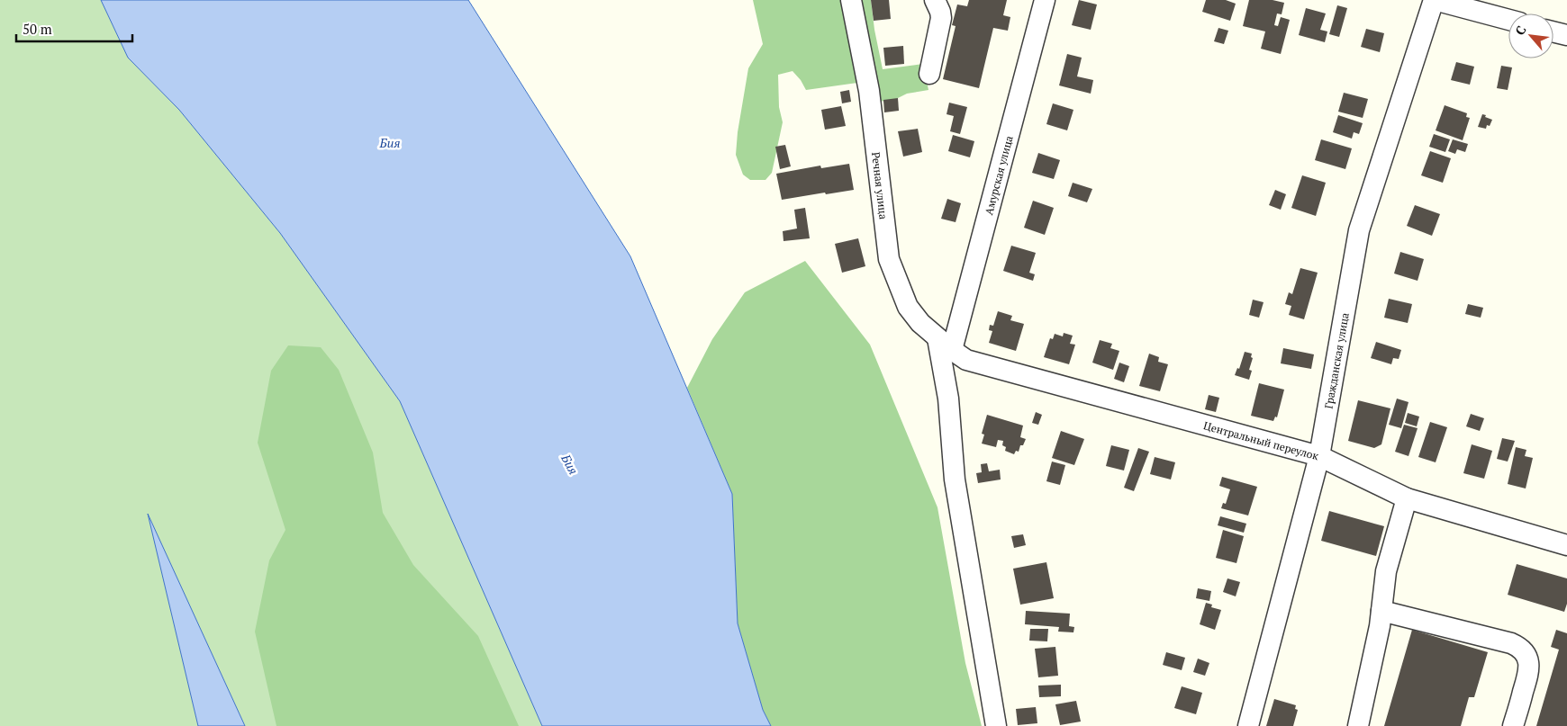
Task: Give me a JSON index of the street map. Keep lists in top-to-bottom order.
{
  "streets": {
    "street": [
      "Амурская улица",
      "Речная улица",
      "Гражданская улица",
      "Центральный переулок"
    ]
  },
  "crossings": [
    ["Амурская улица", "Речная улица"],
    ["Амурская улица", "Центральный переулок"],
    ["Речная улица", "Центральный переулок"],
    ["Гражданская улица", "Центральный переулок"]
  ],
  "water": ["Бия"],
  "scale_bar": "50 m",
  "north": "top left"
}
